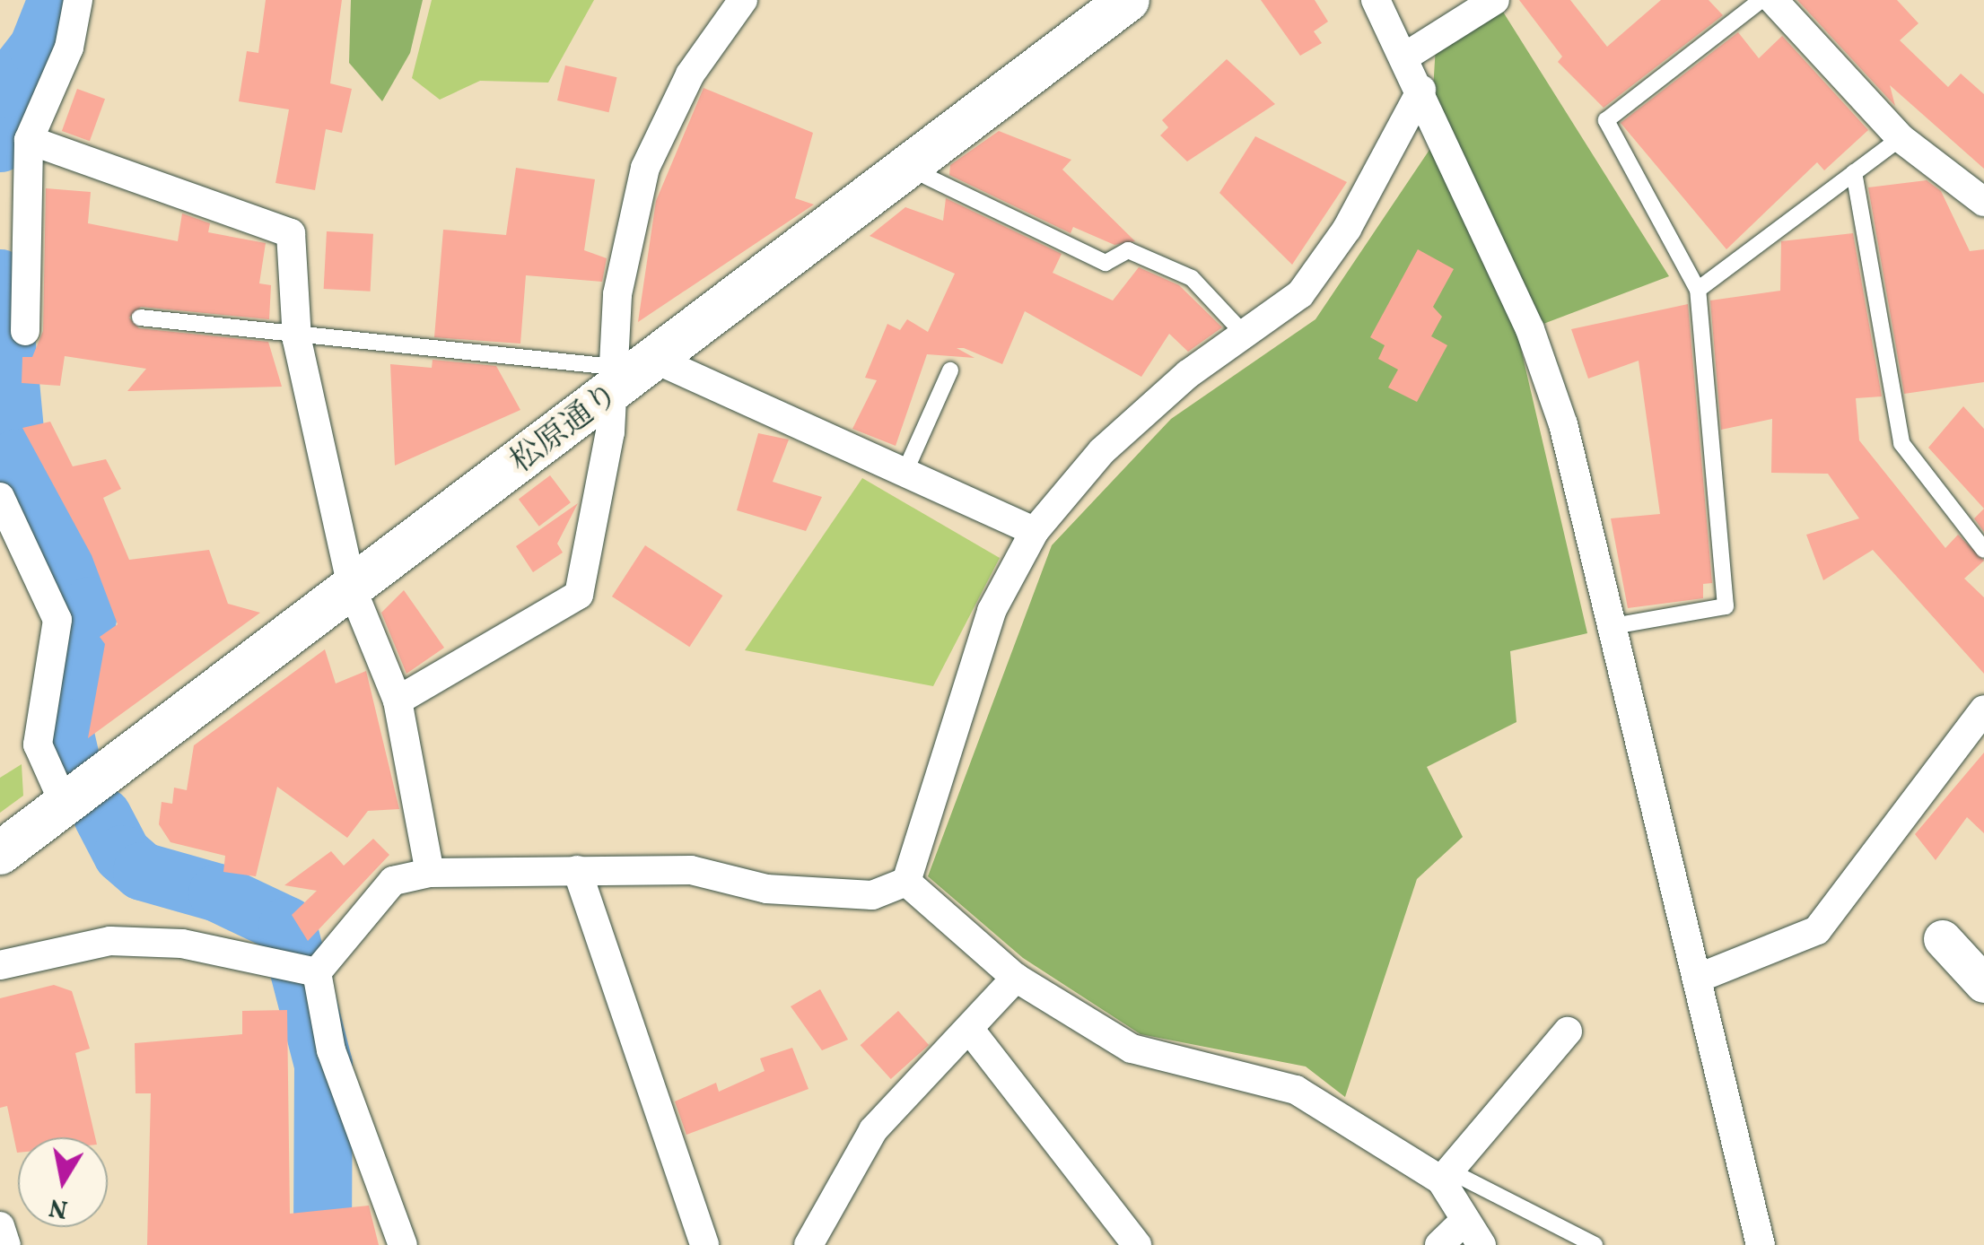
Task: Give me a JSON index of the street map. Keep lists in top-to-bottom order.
{
  "streets": {
    "main road": ["松原通り"]
  },
  "north": "bottom"
}
